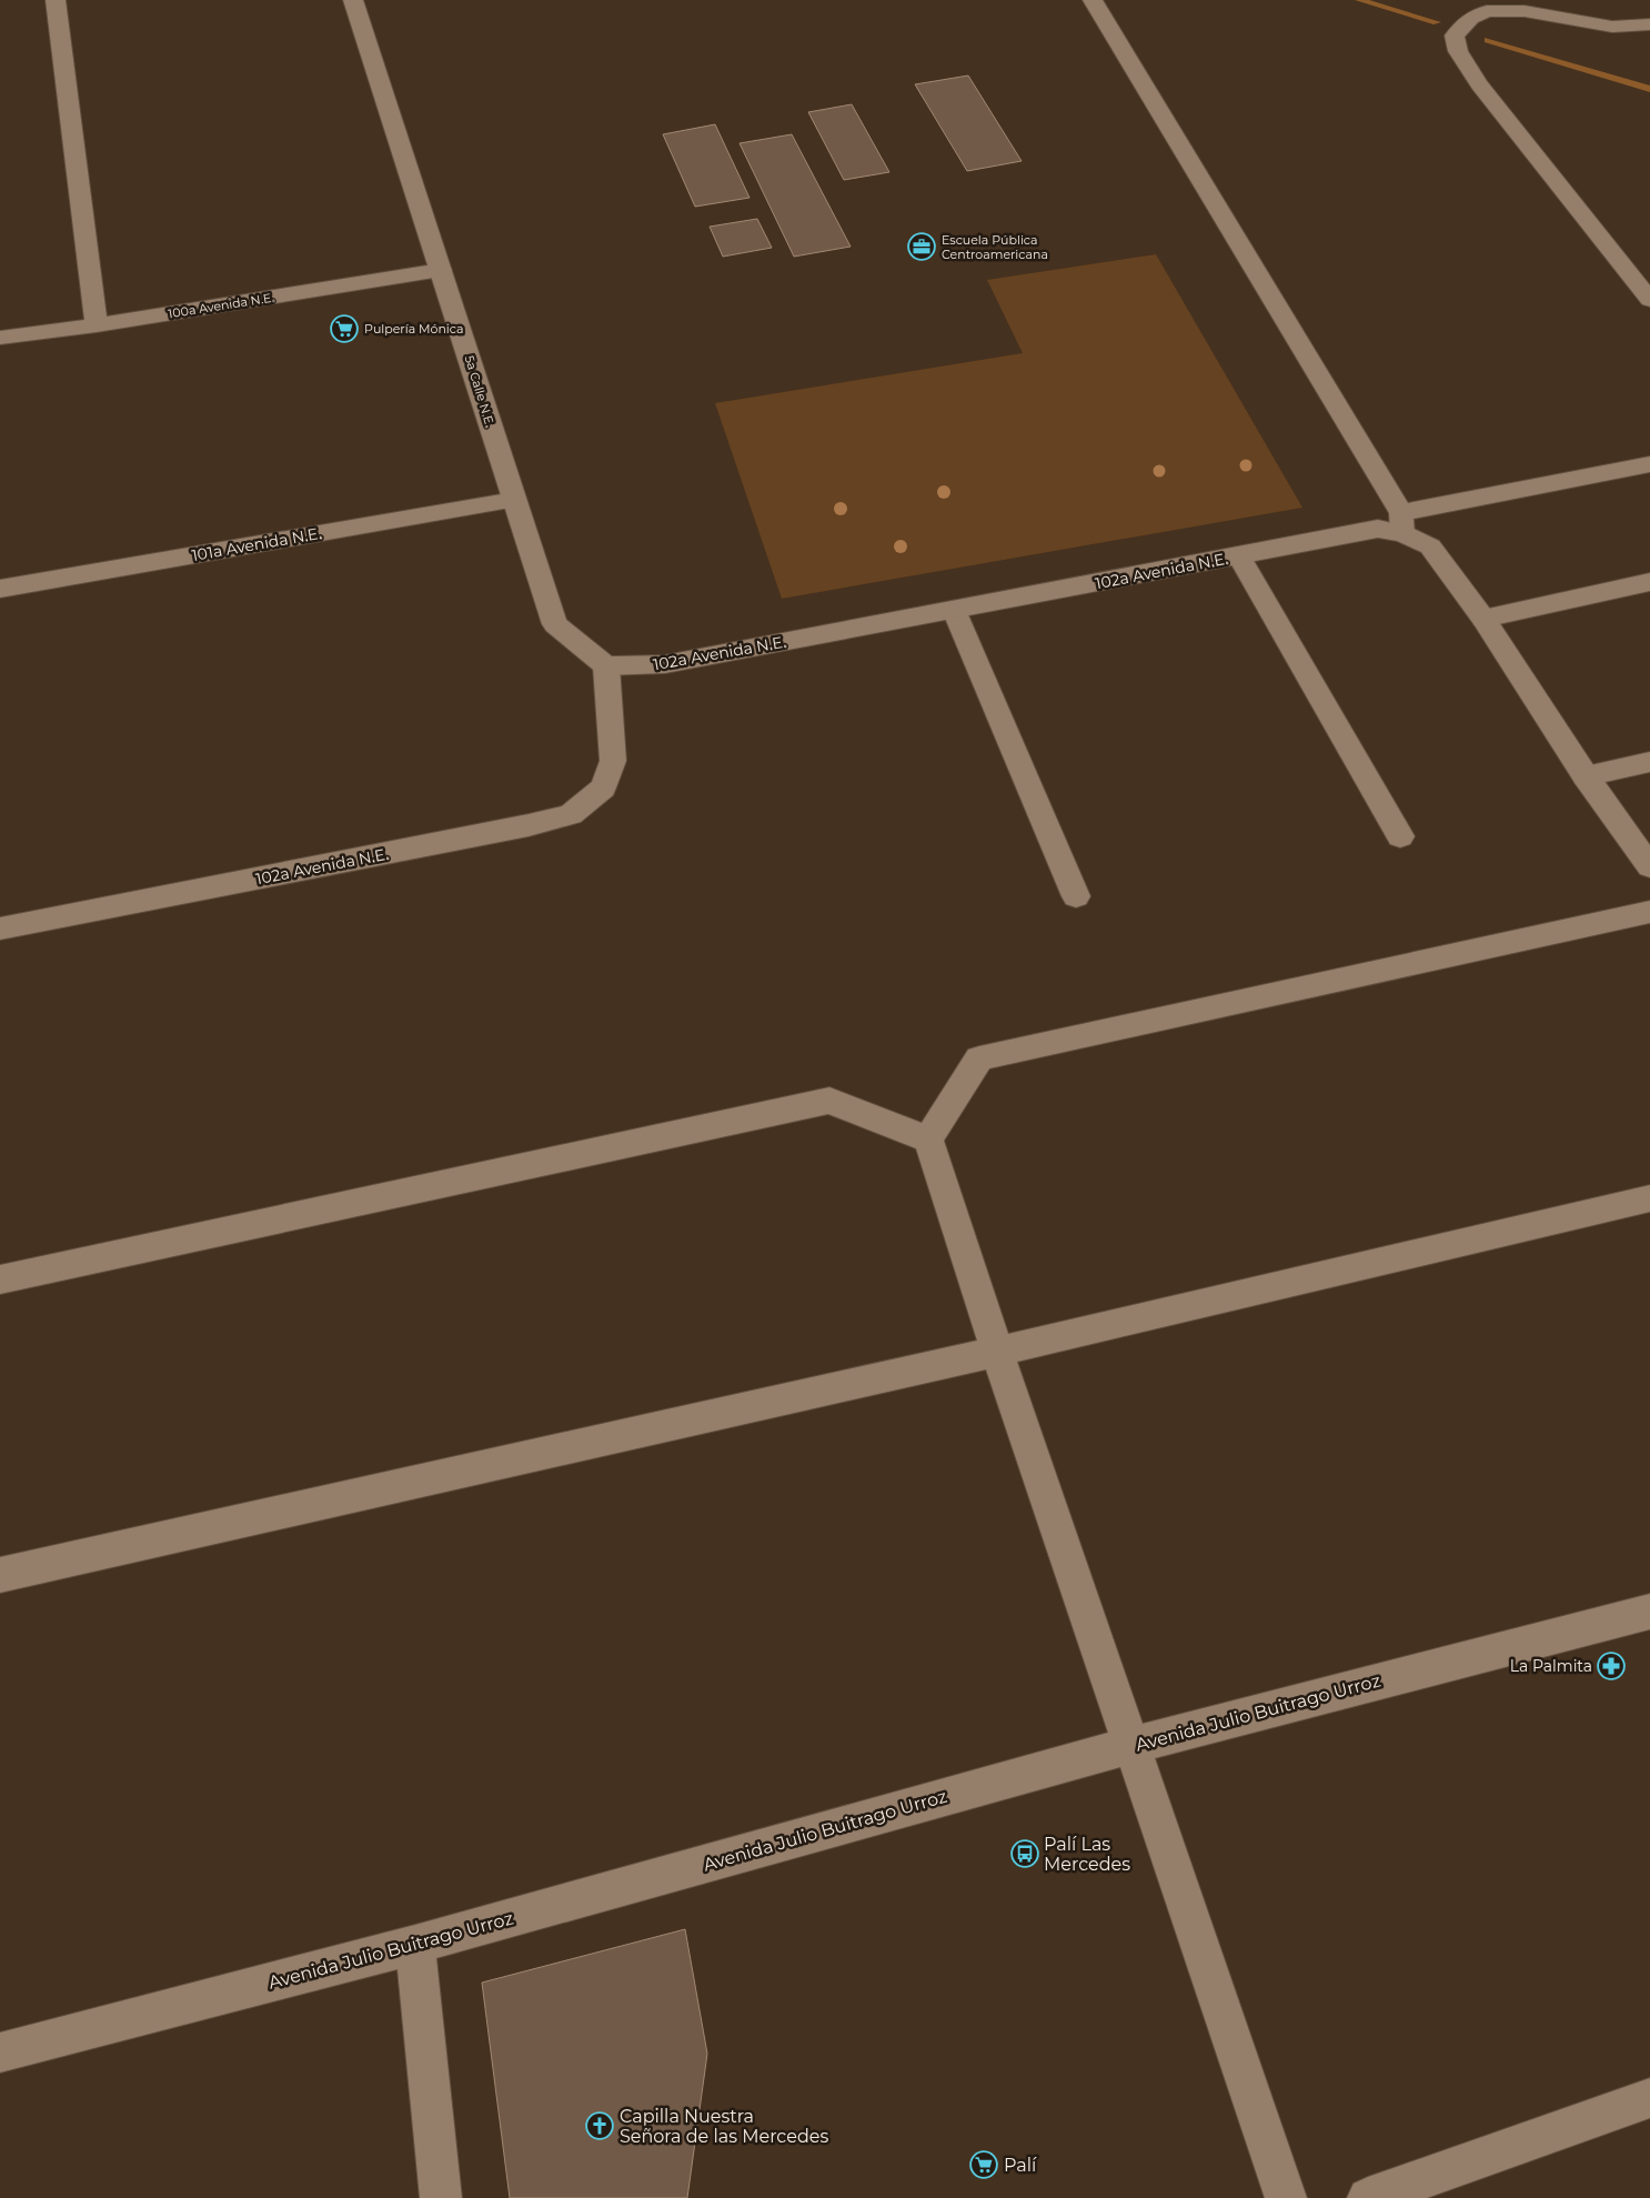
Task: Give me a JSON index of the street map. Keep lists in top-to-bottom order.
{
  "streets": {
    "street": [
      "100a Avenida N.E.",
      "5a Calle N.E.",
      "101a Avenida N.E.",
      "102a Avenida N.E.",
      "Avenida Julio Buitrago Urroz"
    ]
  },
  "crossings": [
    ["100a Avenida N.E.", "5a Calle N.E."],
    ["5a Calle N.E.", "101a Avenida N.E."],
    ["5a Calle N.E.", "102a Avenida N.E."]
  ],
  "places": {
    "office": ["Escuela Pública Centroamericana"],
    "supermarket": ["Pulpería Mónica", "Palí"],
    "pharmacy": ["La Palmita"],
    "bus stop": ["Palí Las Mercedes"],
    "church": ["Capilla Nuestra Señora de las Mercedes"]
  }
}
